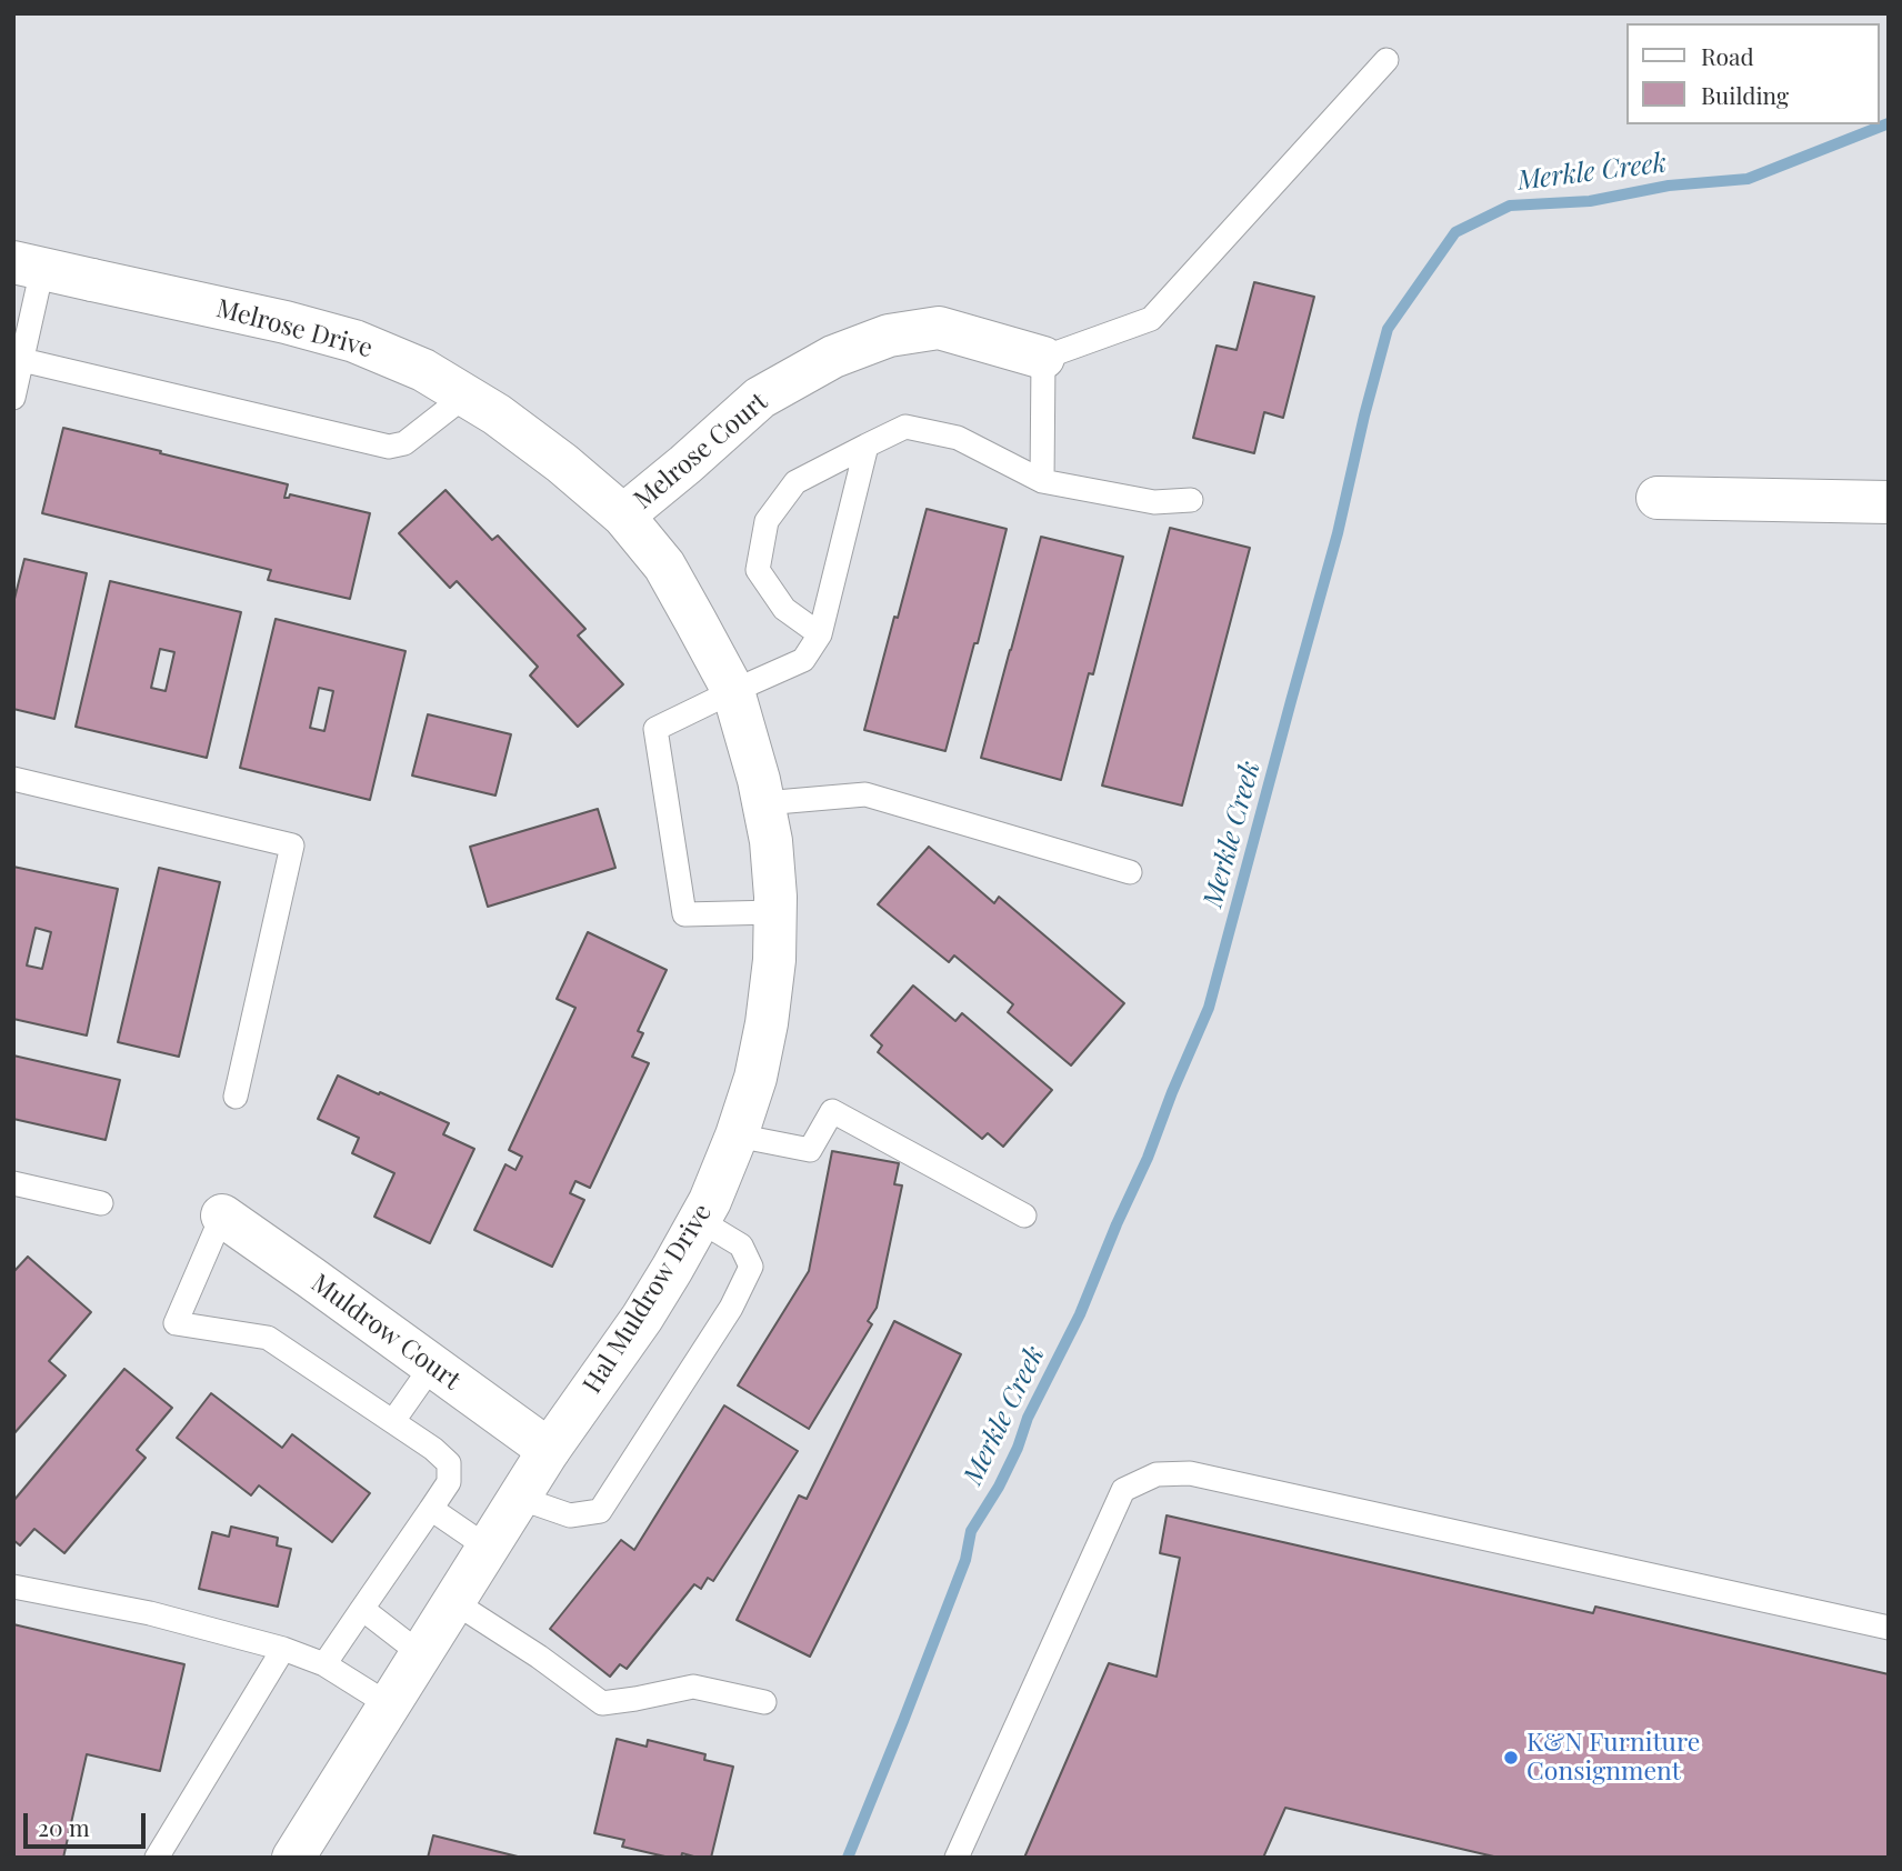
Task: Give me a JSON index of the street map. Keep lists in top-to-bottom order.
{
  "streets": {
    "street": [
      "Melrose Drive",
      "Melrose Court",
      "Hal Muldrow Drive",
      "Muldrow Court"
    ]
  },
  "crossings": [
    ["Melrose Drive", "Melrose Court"],
    ["Melrose Drive", "Hal Muldrow Drive"],
    ["Melrose Court", "Hal Muldrow Drive"],
    ["Hal Muldrow Drive", "Muldrow Court"]
  ],
  "water": ["Merkle Creek"],
  "places": ["K&N Furniture Consignment"],
  "legend": ["Road", "Building"],
  "scale_bar": "20 m"
}
